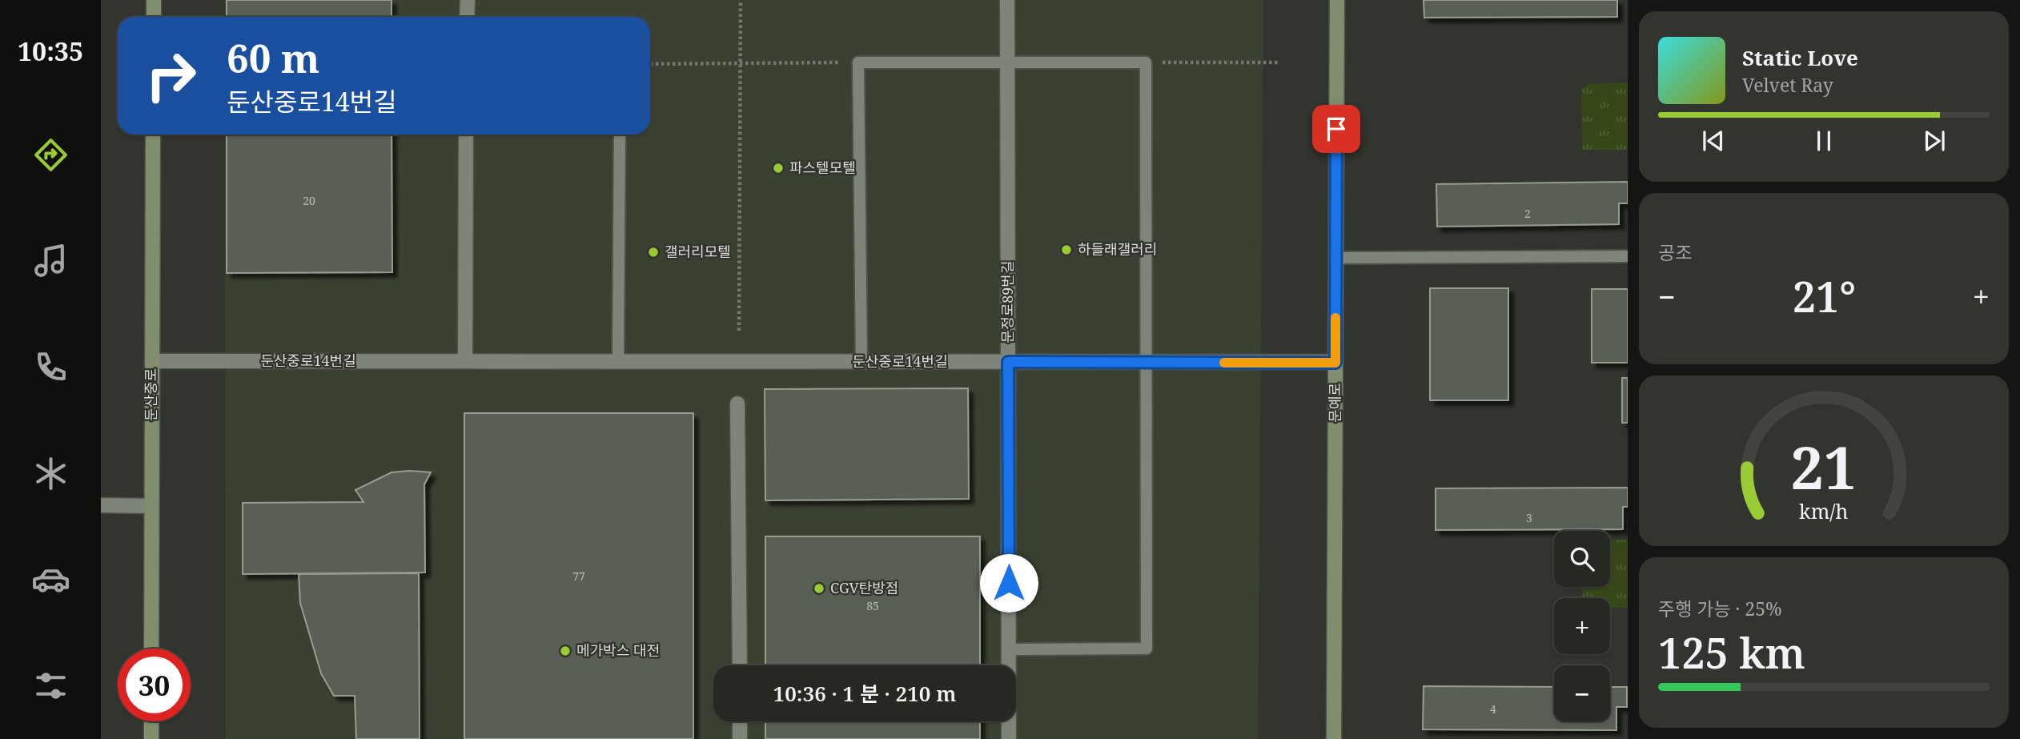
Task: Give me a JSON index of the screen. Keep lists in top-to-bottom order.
{
  "streets": {
    "main road": ["둔산중로", "문예로"],
    "street": ["문정로89번길", "둔산중로14번길"]
  },
  "crossings": [
    ["문정로89번길", "둔산중로14번길"],
    ["둔산중로14번길", "둔산중로"],
    ["둔산중로14번길", "문예로"]
  ],
  "places": [
    "파스텔모텔",
    "하들래갤러리",
    "갤러리모텔",
    "CGV탄방점",
    "메가박스 대전"
  ],
  "house_numbers": [
    "20",
    "2",
    "3",
    "77",
    "85",
    "4"
  ],
  "page": {
    "tabs": "10:35",
    "turn": ["60 m", "둔산중로14번길"],
    "song": ["Static Love", "Velvet Ray"],
    "tile": [
      "공조",
      ["주행 가능 · 25%", "125 km"]
    ],
    "heat": ["−", "21°", "+"],
    "map_buttons": ["+", "−"],
    "limit": "30",
    "trip": "10:36 · 1 분 · 210 m",
    "gauge": ["21", "km/h"]
  }
}
